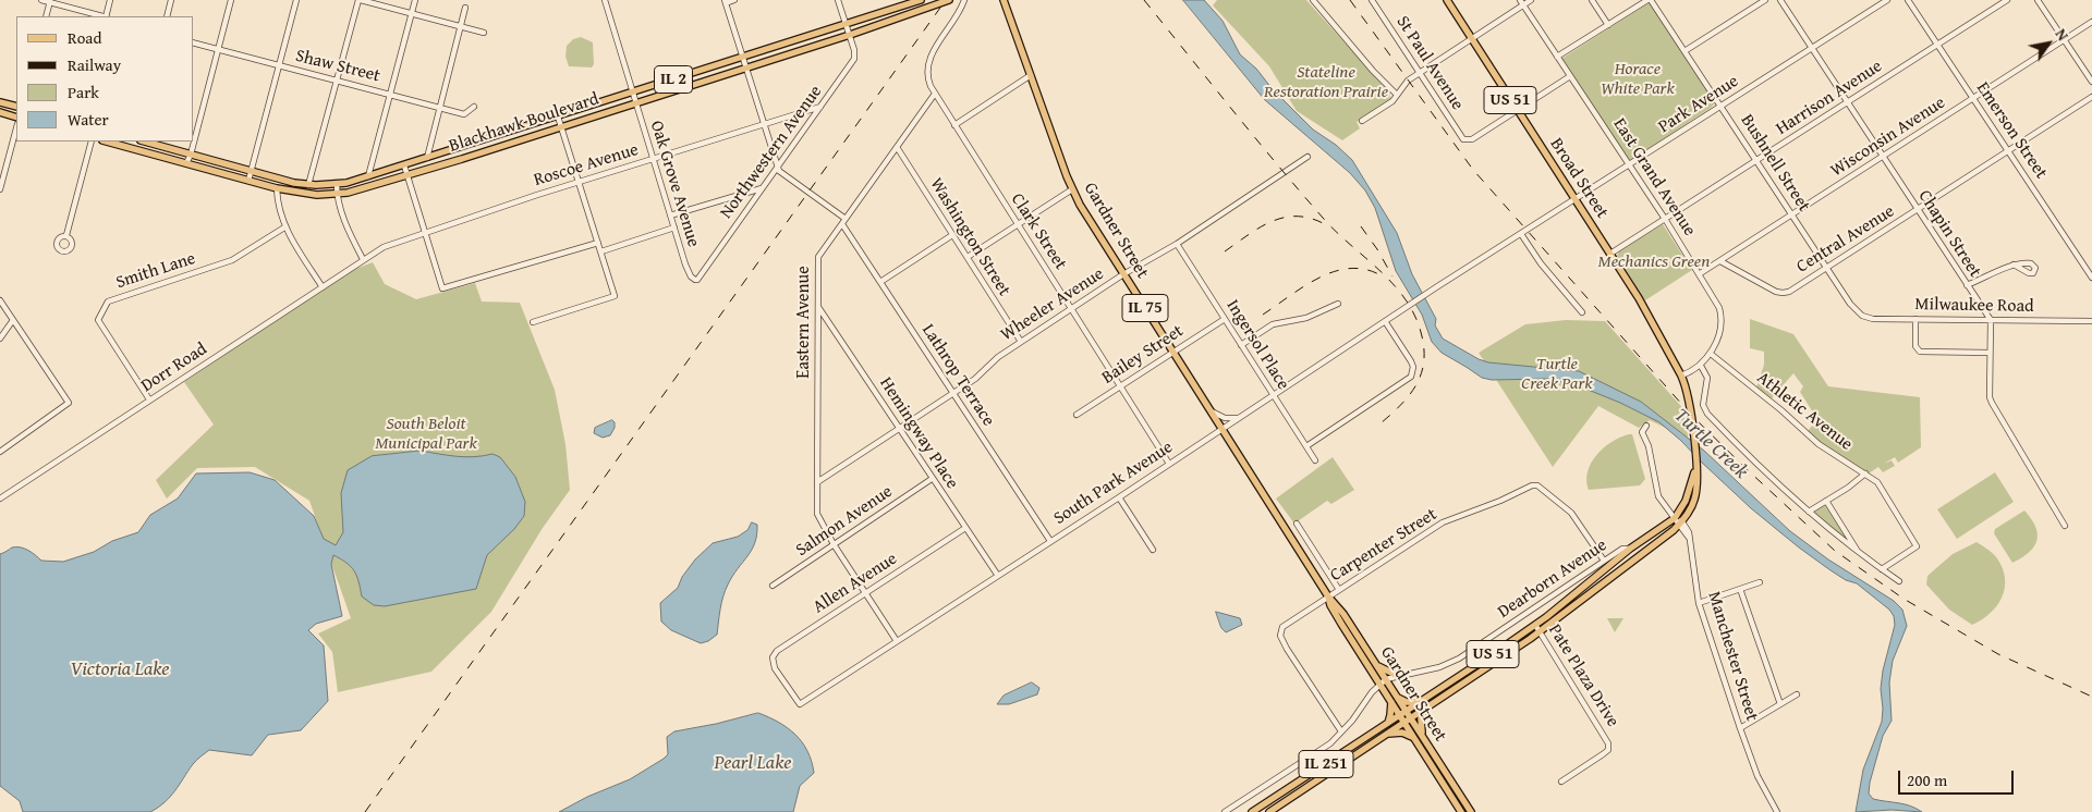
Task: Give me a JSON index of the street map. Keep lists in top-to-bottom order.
{
  "streets": {
    "main road": [
      "IL 2",
      "US 51",
      "Blackhawk Boulevard",
      "Broad Street",
      "Gardner Street",
      "IL 75",
      "IL 251"
    ],
    "street": [
      "St Paul Avenue",
      "Shaw Street",
      "Harrison Avenue",
      "Park Avenue",
      "Emerson Street",
      "Wisconsin Avenue",
      "Northwestern Avenue",
      "Bushnell Street",
      "Roscoe Avenue",
      "East Grand Avenue",
      "Oak Grove Avenue",
      "Clark Street",
      "Chapin Street",
      "Washington Street",
      "Central Avenue",
      "Smith Lane",
      "Wheeler Avenue",
      "Milwaukee Road",
      "Eastern Avenue",
      "Ingersol Place",
      "Bailey Street",
      "Dorr Road",
      "Lathrop Terrace",
      "Athletic Avenue",
      "Hemingway Place",
      "South Park Avenue",
      "Salmon Avenue",
      "Carpenter Street",
      "Dearborn Avenue",
      "Allen Avenue",
      "Manchester Street",
      "Pate Plaza Drive"
    ]
  },
  "crossings": [
    ["St Paul Avenue", "Broad Street"],
    ["Harrison Avenue", "Emerson Street"],
    ["Harrison Avenue", "Bushnell Street"],
    ["Harrison Avenue", "East Grand Avenue"],
    ["Harrison Avenue", "Broad Street"],
    ["Harrison Avenue", "Chapin Street"],
    ["US 51", "East Grand Avenue"],
    ["US 51", "Broad Street"],
    ["US 51", "Gardner Street"],
    ["US 51", "Dearborn Avenue"],
    ["US 51", "Manchester Street"],
    ["US 51", "Pate Plaza Drive"],
    ["US 51", "IL 251"],
    ["Park Avenue", "Bushnell Street"],
    ["Park Avenue", "East Grand Avenue"],
    ["Park Avenue", "Broad Street"],
    ["Park Avenue", "Chapin Street"],
    ["Park Avenue", "South Park Avenue"],
    ["Blackhawk Boulevard", "Northwestern Avenue"],
    ["Blackhawk Boulevard", "Oak Grove Avenue"],
    ["Emerson Street", "Wisconsin Avenue"],
    ["Emerson Street", "Central Avenue"],
    ["Wisconsin Avenue", "Bushnell Street"],
    ["Wisconsin Avenue", "East Grand Avenue"],
    ["Wisconsin Avenue", "Chapin Street"],
    ["Wisconsin Avenue", "Central Avenue"],
    ["Northwestern Avenue", "Roscoe Avenue"],
    ["Northwestern Avenue", "Oak Grove Avenue"],
    ["Northwestern Avenue", "Lathrop Terrace"],
    ["Bushnell Street", "Central Avenue"],
    ["Bushnell Street", "Milwaukee Road"],
    ["Roscoe Avenue", "Oak Grove Avenue"],
    ["Roscoe Avenue", "Dorr Road"],
    ["East Grand Avenue", "Broad Street"],
    ["East Grand Avenue", "Athletic Avenue"],
    ["Gardner Street", "Wheeler Avenue"],
    ["Gardner Street", "Bailey Street"],
    ["Gardner Street", "South Park Avenue"],
    ["Gardner Street", "Carpenter Street"],
    ["Gardner Street", "Dearborn Avenue"],
    ["Gardner Street", "IL 251"],
    ["Clark Street", "Wheeler Avenue"],
    ["Clark Street", "Eastern Avenue"],
    ["Clark Street", "Bailey Street"],
    ["Clark Street", "South Park Avenue"],
    ["Chapin Street", "Central Avenue"],
    ["Chapin Street", "Milwaukee Road"],
    ["Washington Street", "Wheeler Avenue"],
    ["Washington Street", "Eastern Avenue"],
    ["Smith Lane", "Dorr Road"],
    ["Wheeler Avenue", "Eastern Avenue"],
    ["Wheeler Avenue", "Ingersol Place"],
    ["Wheeler Avenue", "Lathrop Terrace"],
    ["Wheeler Avenue", "Hemingway Place"],
    ["Eastern Avenue", "Lathrop Terrace"],
    ["Eastern Avenue", "Hemingway Place"],
    ["Eastern Avenue", "Salmon Avenue"],
    ["Ingersol Place", "Bailey Street"],
    ["Ingersol Place", "South Park Avenue"],
    ["Lathrop Terrace", "South Park Avenue"],
    ["Hemingway Place", "South Park Avenue"],
    ["Hemingway Place", "Salmon Avenue"],
    ["Hemingway Place", "Allen Avenue"],
    ["South Park Avenue", "Allen Avenue"],
    ["Carpenter Street", "Dearborn Avenue"]
  ],
  "water": ["Turtle Creek", "Victoria Lake", "Pearl Lake"],
  "parks": [
    "Horace White Park",
    "Stateline Restoration Prairie",
    "Mechanics Green",
    "Turtle Creek Park",
    "South Beloit Municipal Park"
  ],
  "legend": [
    "Road",
    "Railway",
    "Park",
    "Water"
  ],
  "scale_bar": "200 m",
  "north": "top right"
}
